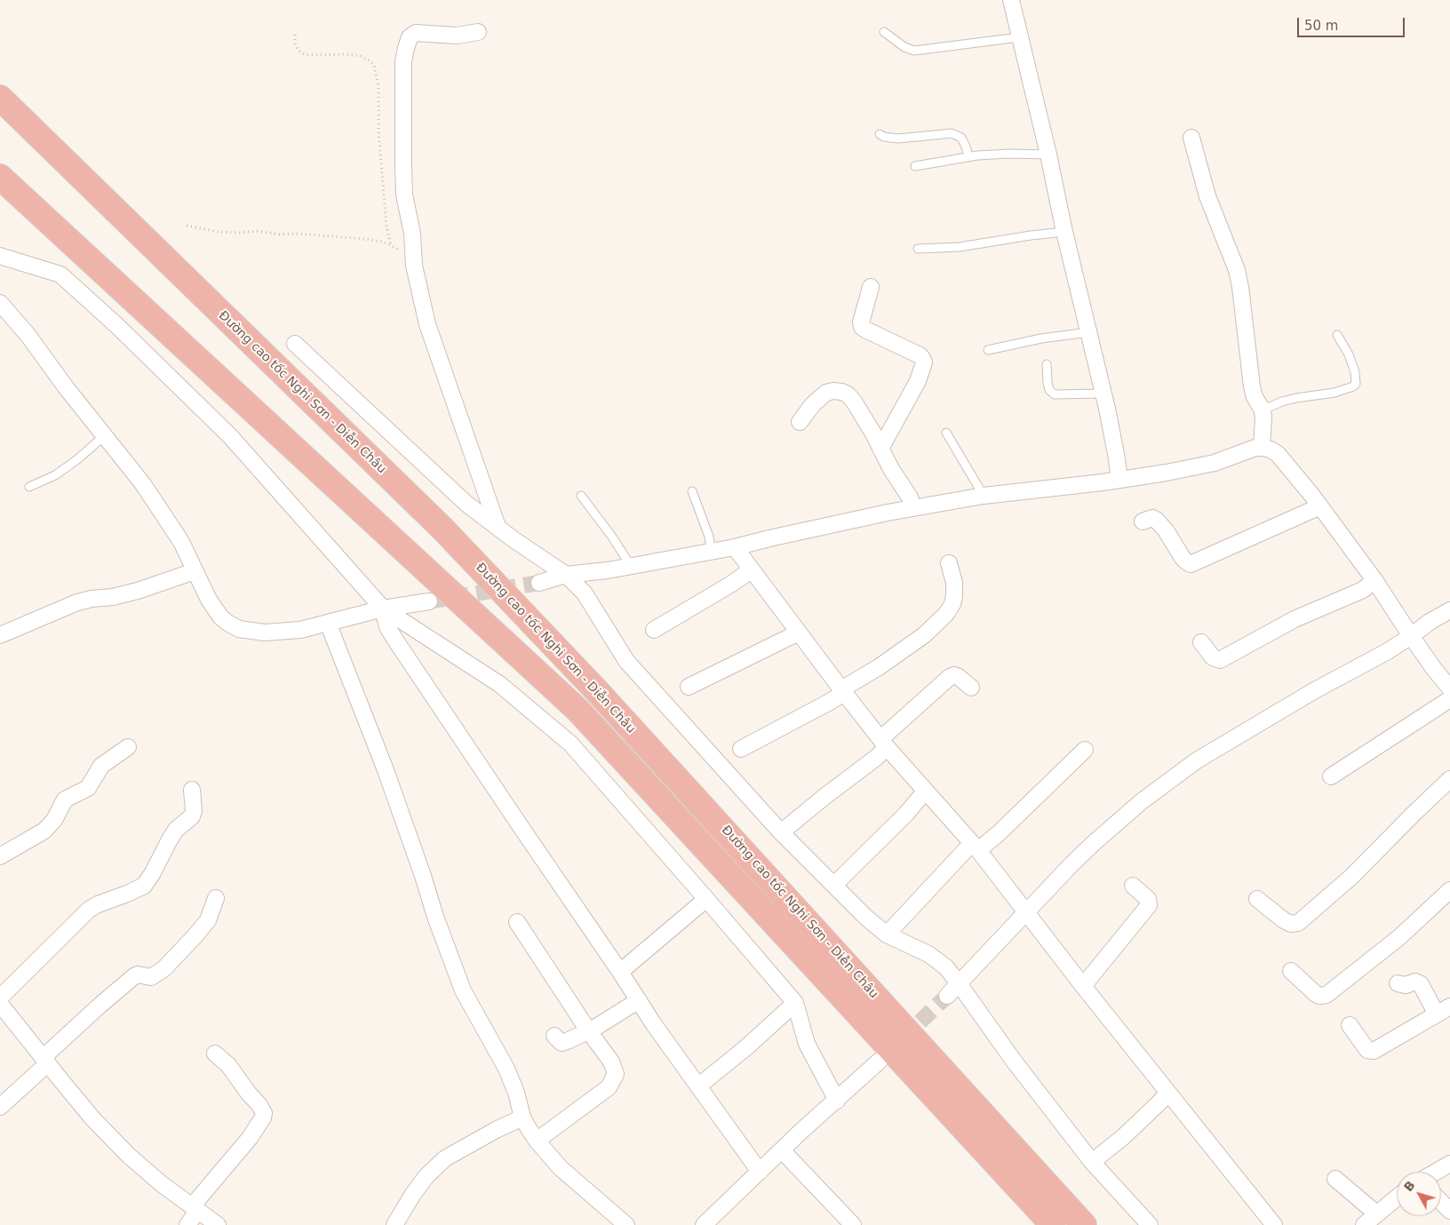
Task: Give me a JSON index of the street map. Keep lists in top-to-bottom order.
{
  "streets": {
    "highway": ["Đường cao tốc Nghi Sơn - Diễn Châu"]
  },
  "scale_bar": "50 m",
  "north": "top left"
}
